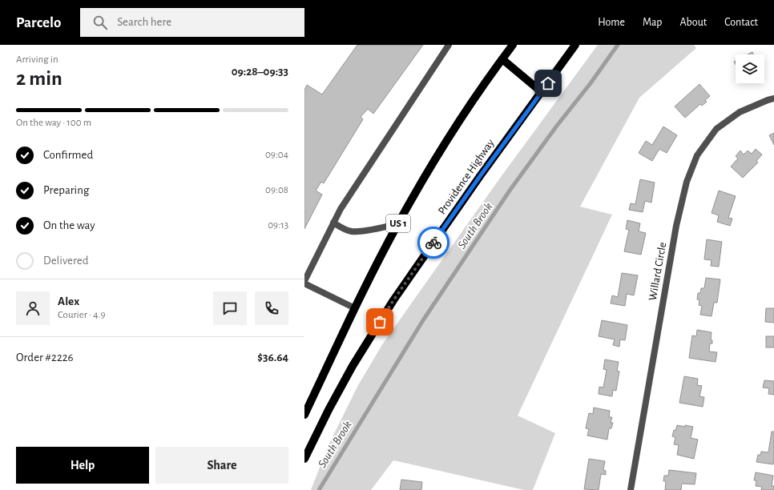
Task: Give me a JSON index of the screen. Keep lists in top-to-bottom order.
{
  "streets": {
    "main road": ["Providence Highway", "US 1"],
    "street": ["Willard Circle"]
  },
  "water": ["South Brook"],
  "page": {
    "header": "Parcelo",
    "search": "Search here",
    "nav": [
      "Home",
      "Map",
      "About",
      "Contact"
    ],
    "heading": ["2 min", "Arriving in", "09:28–09:33"],
    "panel": [
      "Alex",
      "Courier · 4.9",
      "Order #2226",
      "$36.64"
    ],
    "bar": "On the way · 100 m",
    "list": [
      ["Confirmed", "09:04"],
      ["Preparing", "09:08"],
      ["On the way", "09:13"],
      "Delivered"
    ],
    "buttons": ["Help", "Share"]
  }
}
